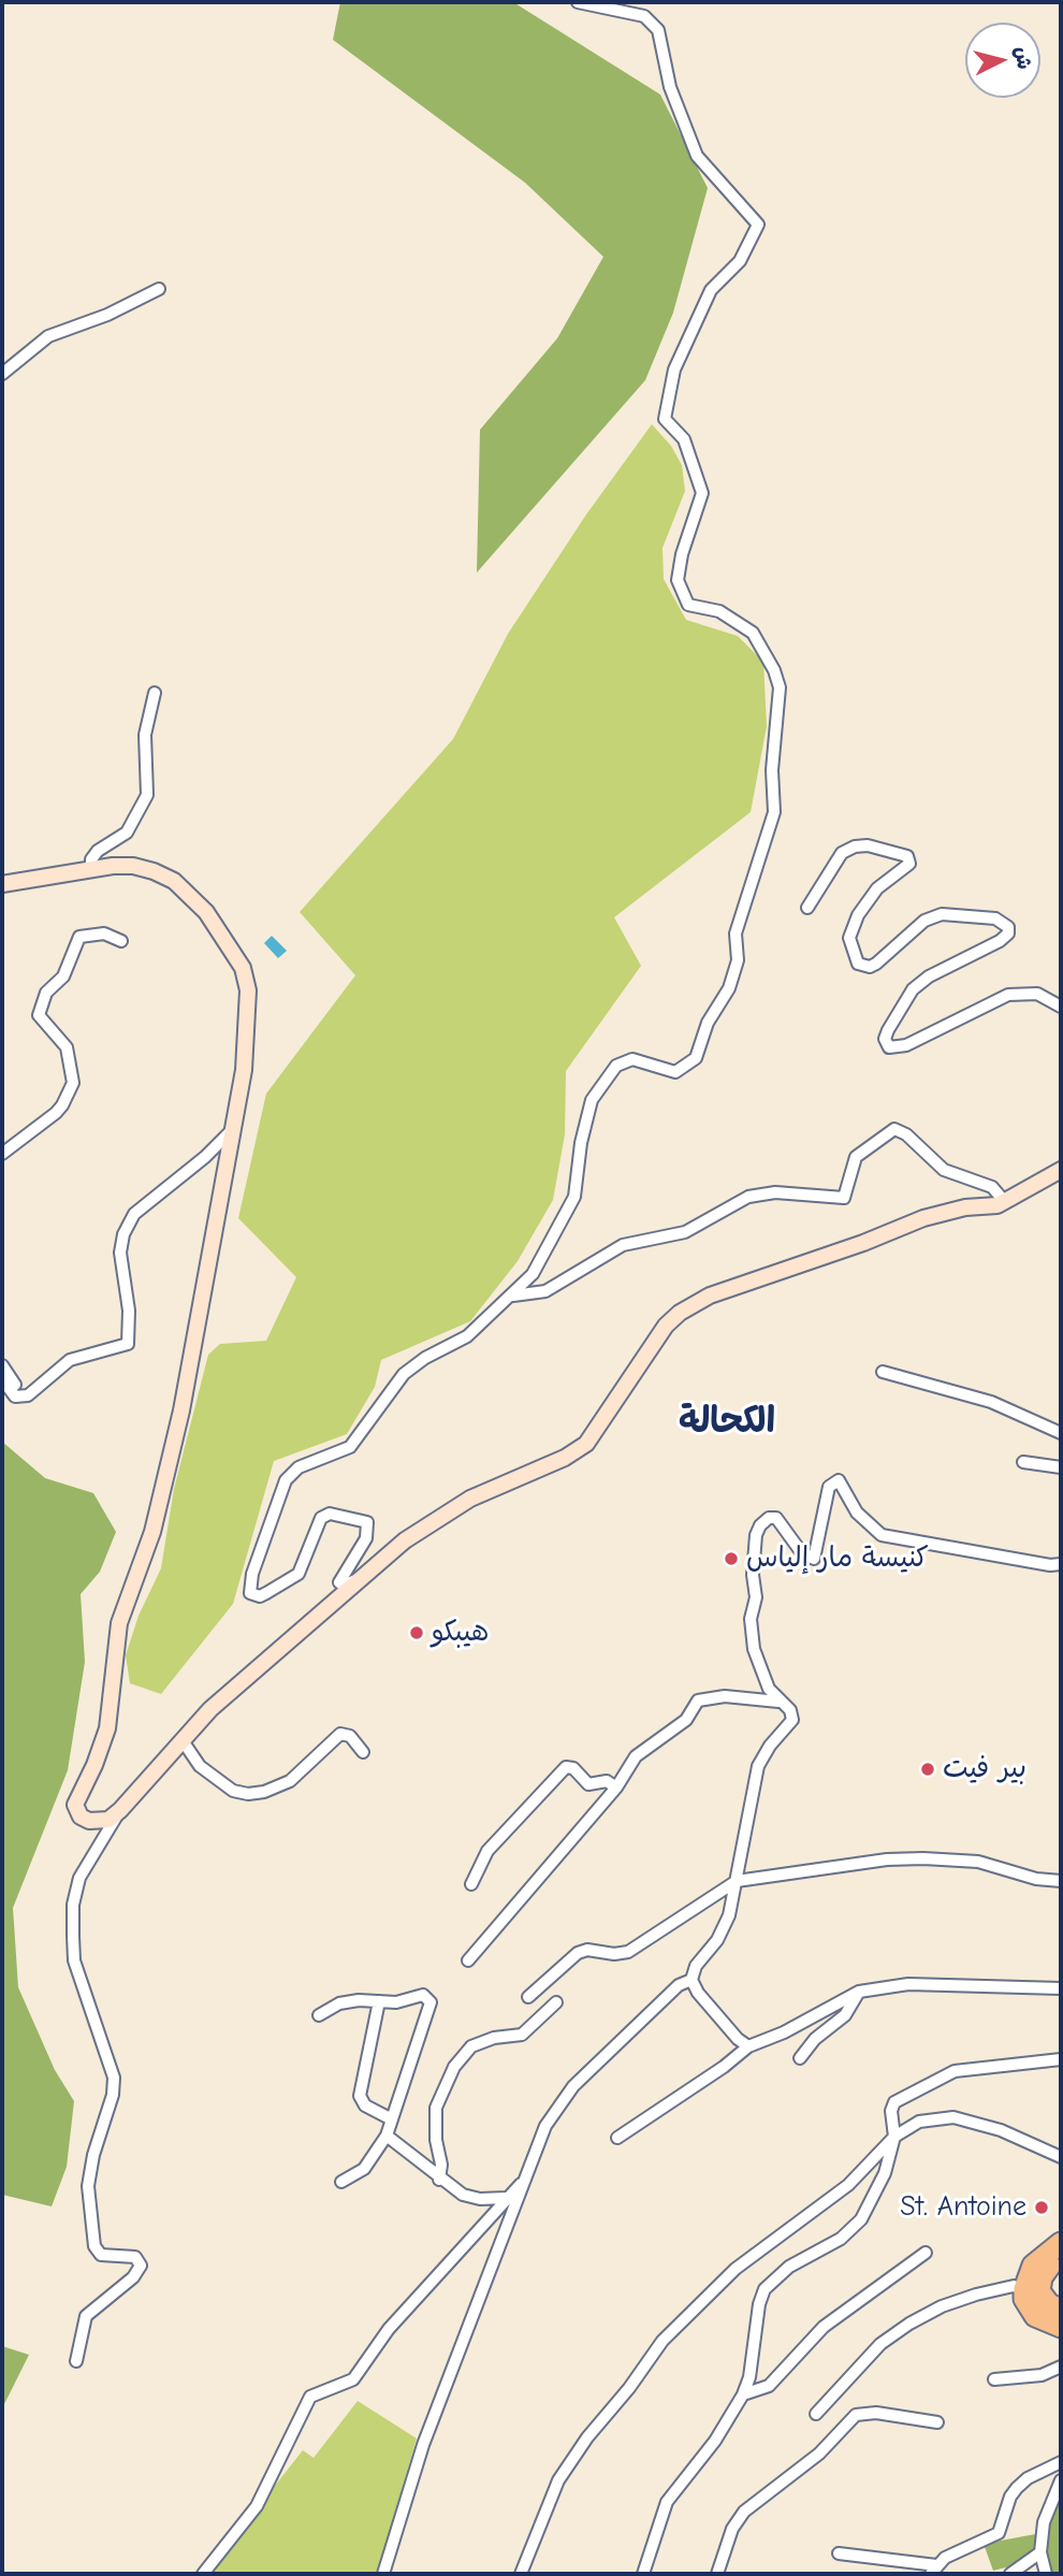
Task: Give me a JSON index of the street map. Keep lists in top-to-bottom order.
{
  "districts": ["الكحالة"],
  "places": [
    "كنيسة مار إلياس",
    "هيبكو",
    "بير فيت",
    "St. Antoine"
  ],
  "north": "right"
}
